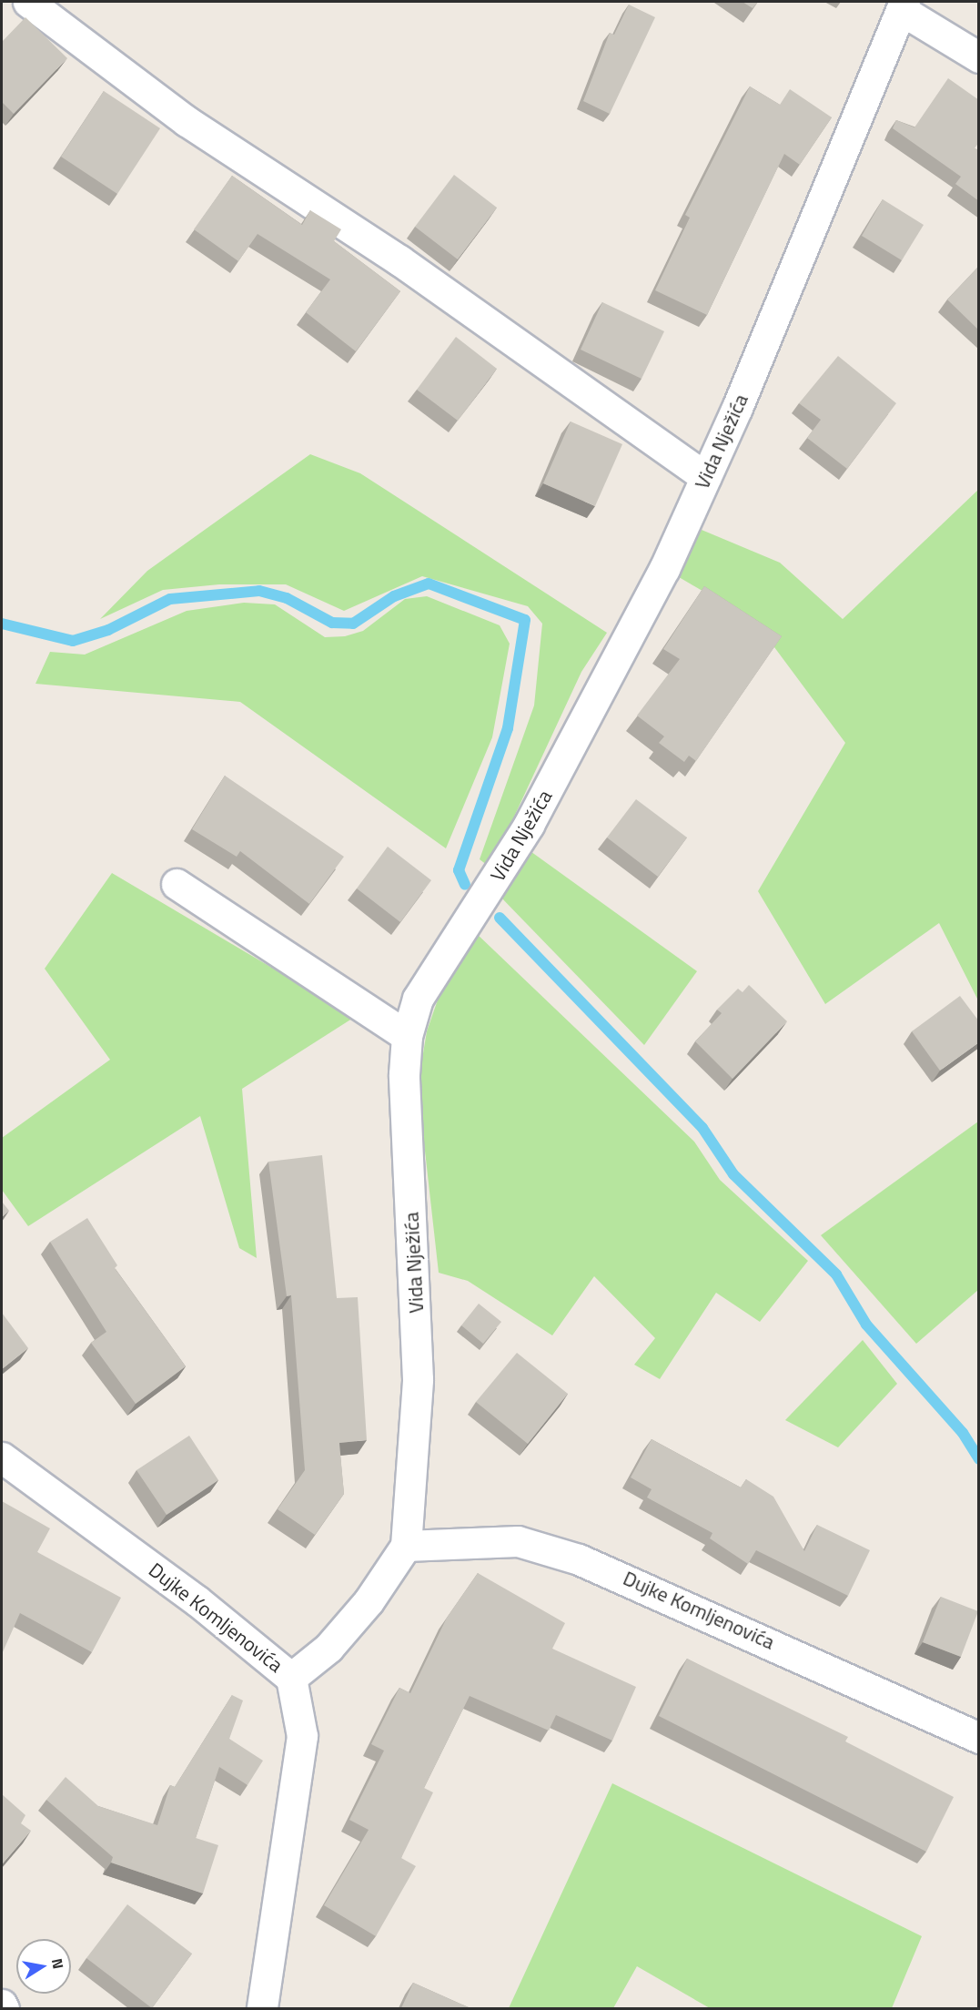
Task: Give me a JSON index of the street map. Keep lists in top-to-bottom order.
{
  "streets": {
    "street": ["Vida Nježića", "Dujke Komljenovića"]
  },
  "crossings": [
    ["Vida Nježića", "Dujke Komljenovića"]
  ],
  "north": "right"
}
